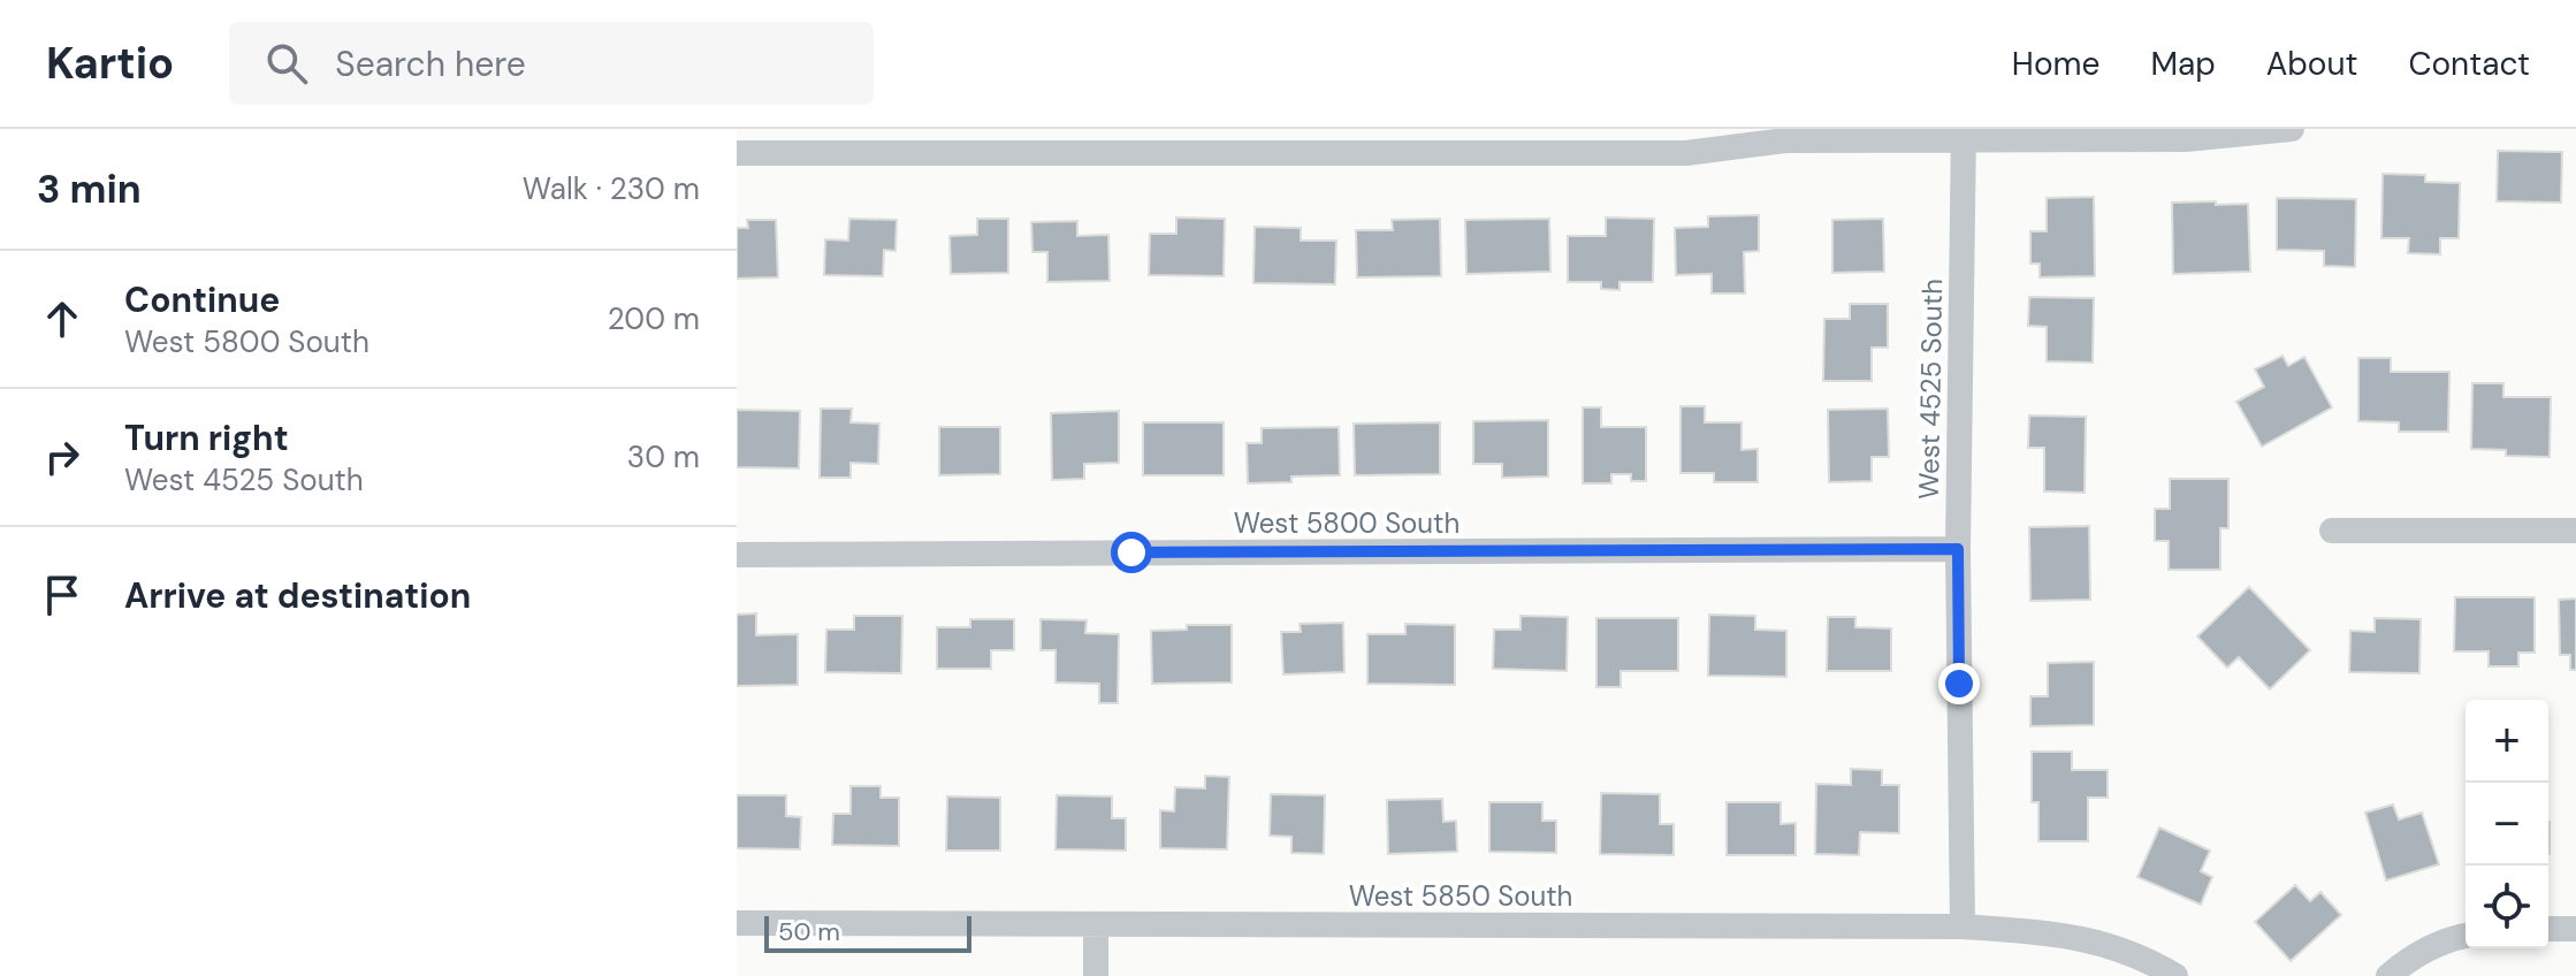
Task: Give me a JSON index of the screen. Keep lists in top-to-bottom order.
{
  "streets": {
    "street": ["West 4525 South", "West 5800 South", "West 5850 South"]
  },
  "crossings": [
    ["West 4525 South", "West 5800 South"],
    ["West 4525 South", "West 5850 South"]
  ],
  "scale_bar": "50 m",
  "page": {
    "header": "Kartio",
    "search": "Search here",
    "nav": [
      "Home",
      "Map",
      "About",
      "Contact"
    ],
    "heading": ["3 min", "Walk · 230 m"],
    "list": [
      ["Continue", "West 5800 South", "200 m"],
      ["Turn right", "West 4525 South", "30 m"],
      "Arrive at destination"
    ],
    "map_buttons": ["+", "−"],
    "scale": "50 m"
  }
}
